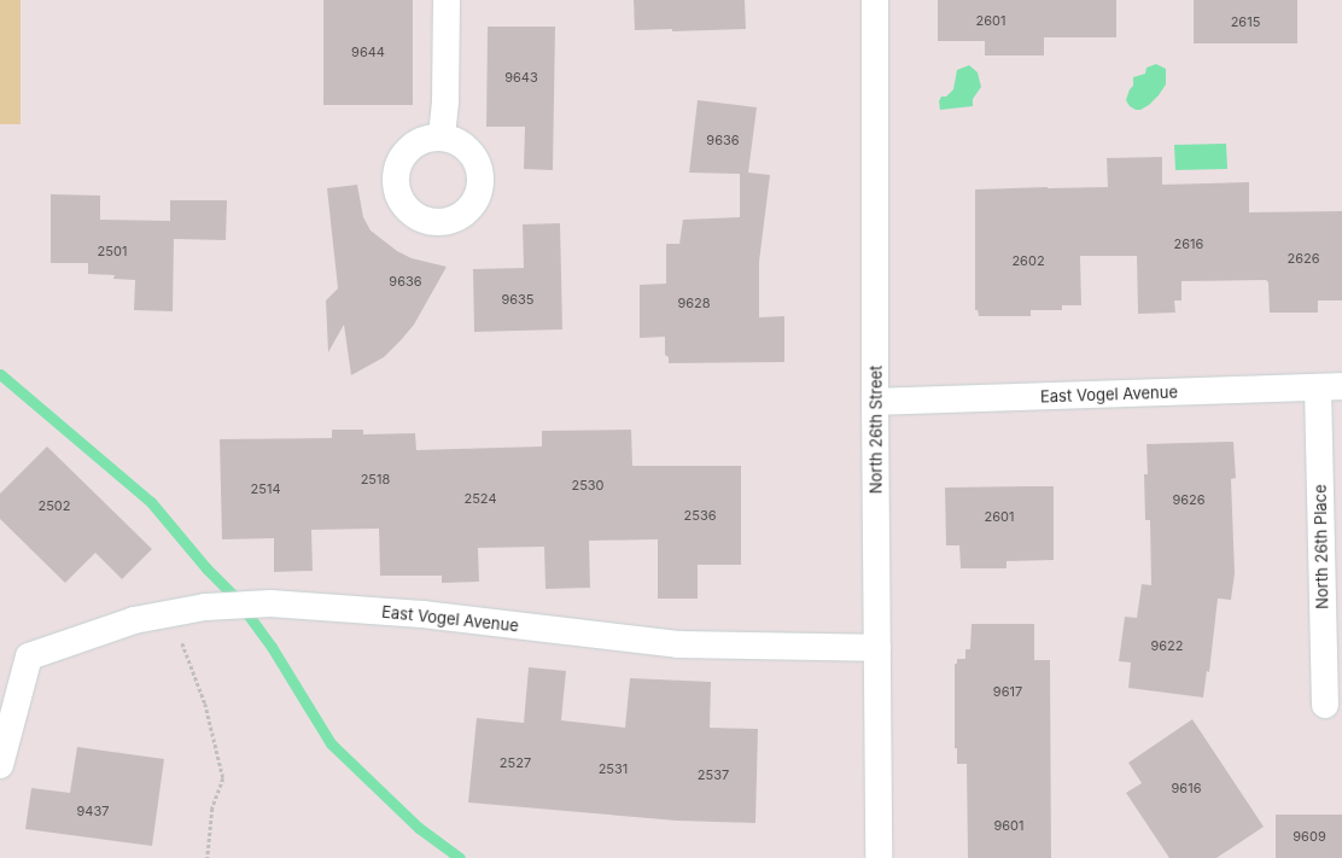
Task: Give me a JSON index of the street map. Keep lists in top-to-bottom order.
{
  "streets": {
    "street": ["East Vogel Avenue", "North 26th Street", "North 26th Place"]
  },
  "crossings": [
    ["East Vogel Avenue", "North 26th Street"],
    ["East Vogel Avenue", "North 26th Place"]
  ],
  "house_numbers": [
    "2601",
    "2615",
    "9644",
    "9643",
    "9636",
    "2616",
    "2501",
    "2626",
    "2602",
    "9636",
    "9635",
    "9628",
    "2518",
    "2530",
    "2514",
    "2524",
    "9626",
    "2502",
    "2536",
    "2601",
    "9622",
    "9617",
    "2527",
    "2531",
    "2537",
    "9616",
    "9437",
    "9601",
    "9609"
  ]
}
